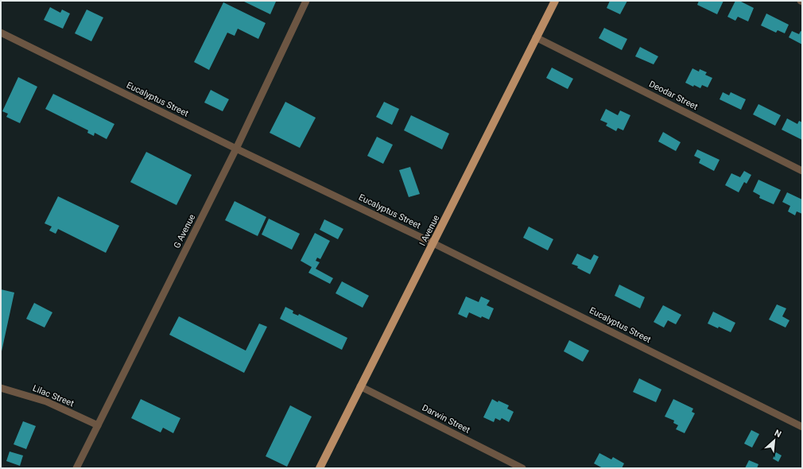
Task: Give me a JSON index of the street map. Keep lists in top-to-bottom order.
{
  "streets": {
    "main road": ["I Avenue"],
    "street": [
      "Deodar Street",
      "Eucalyptus Street",
      "G Avenue",
      "Lilac Street",
      "Darwin Street"
    ]
  },
  "crossings": [
    ["Deodar Street", "I Avenue"],
    ["Eucalyptus Street", "I Avenue"],
    ["Eucalyptus Street", "G Avenue"],
    ["I Avenue", "Darwin Street"],
    ["G Avenue", "Lilac Street"]
  ],
  "north": "top right"
}
